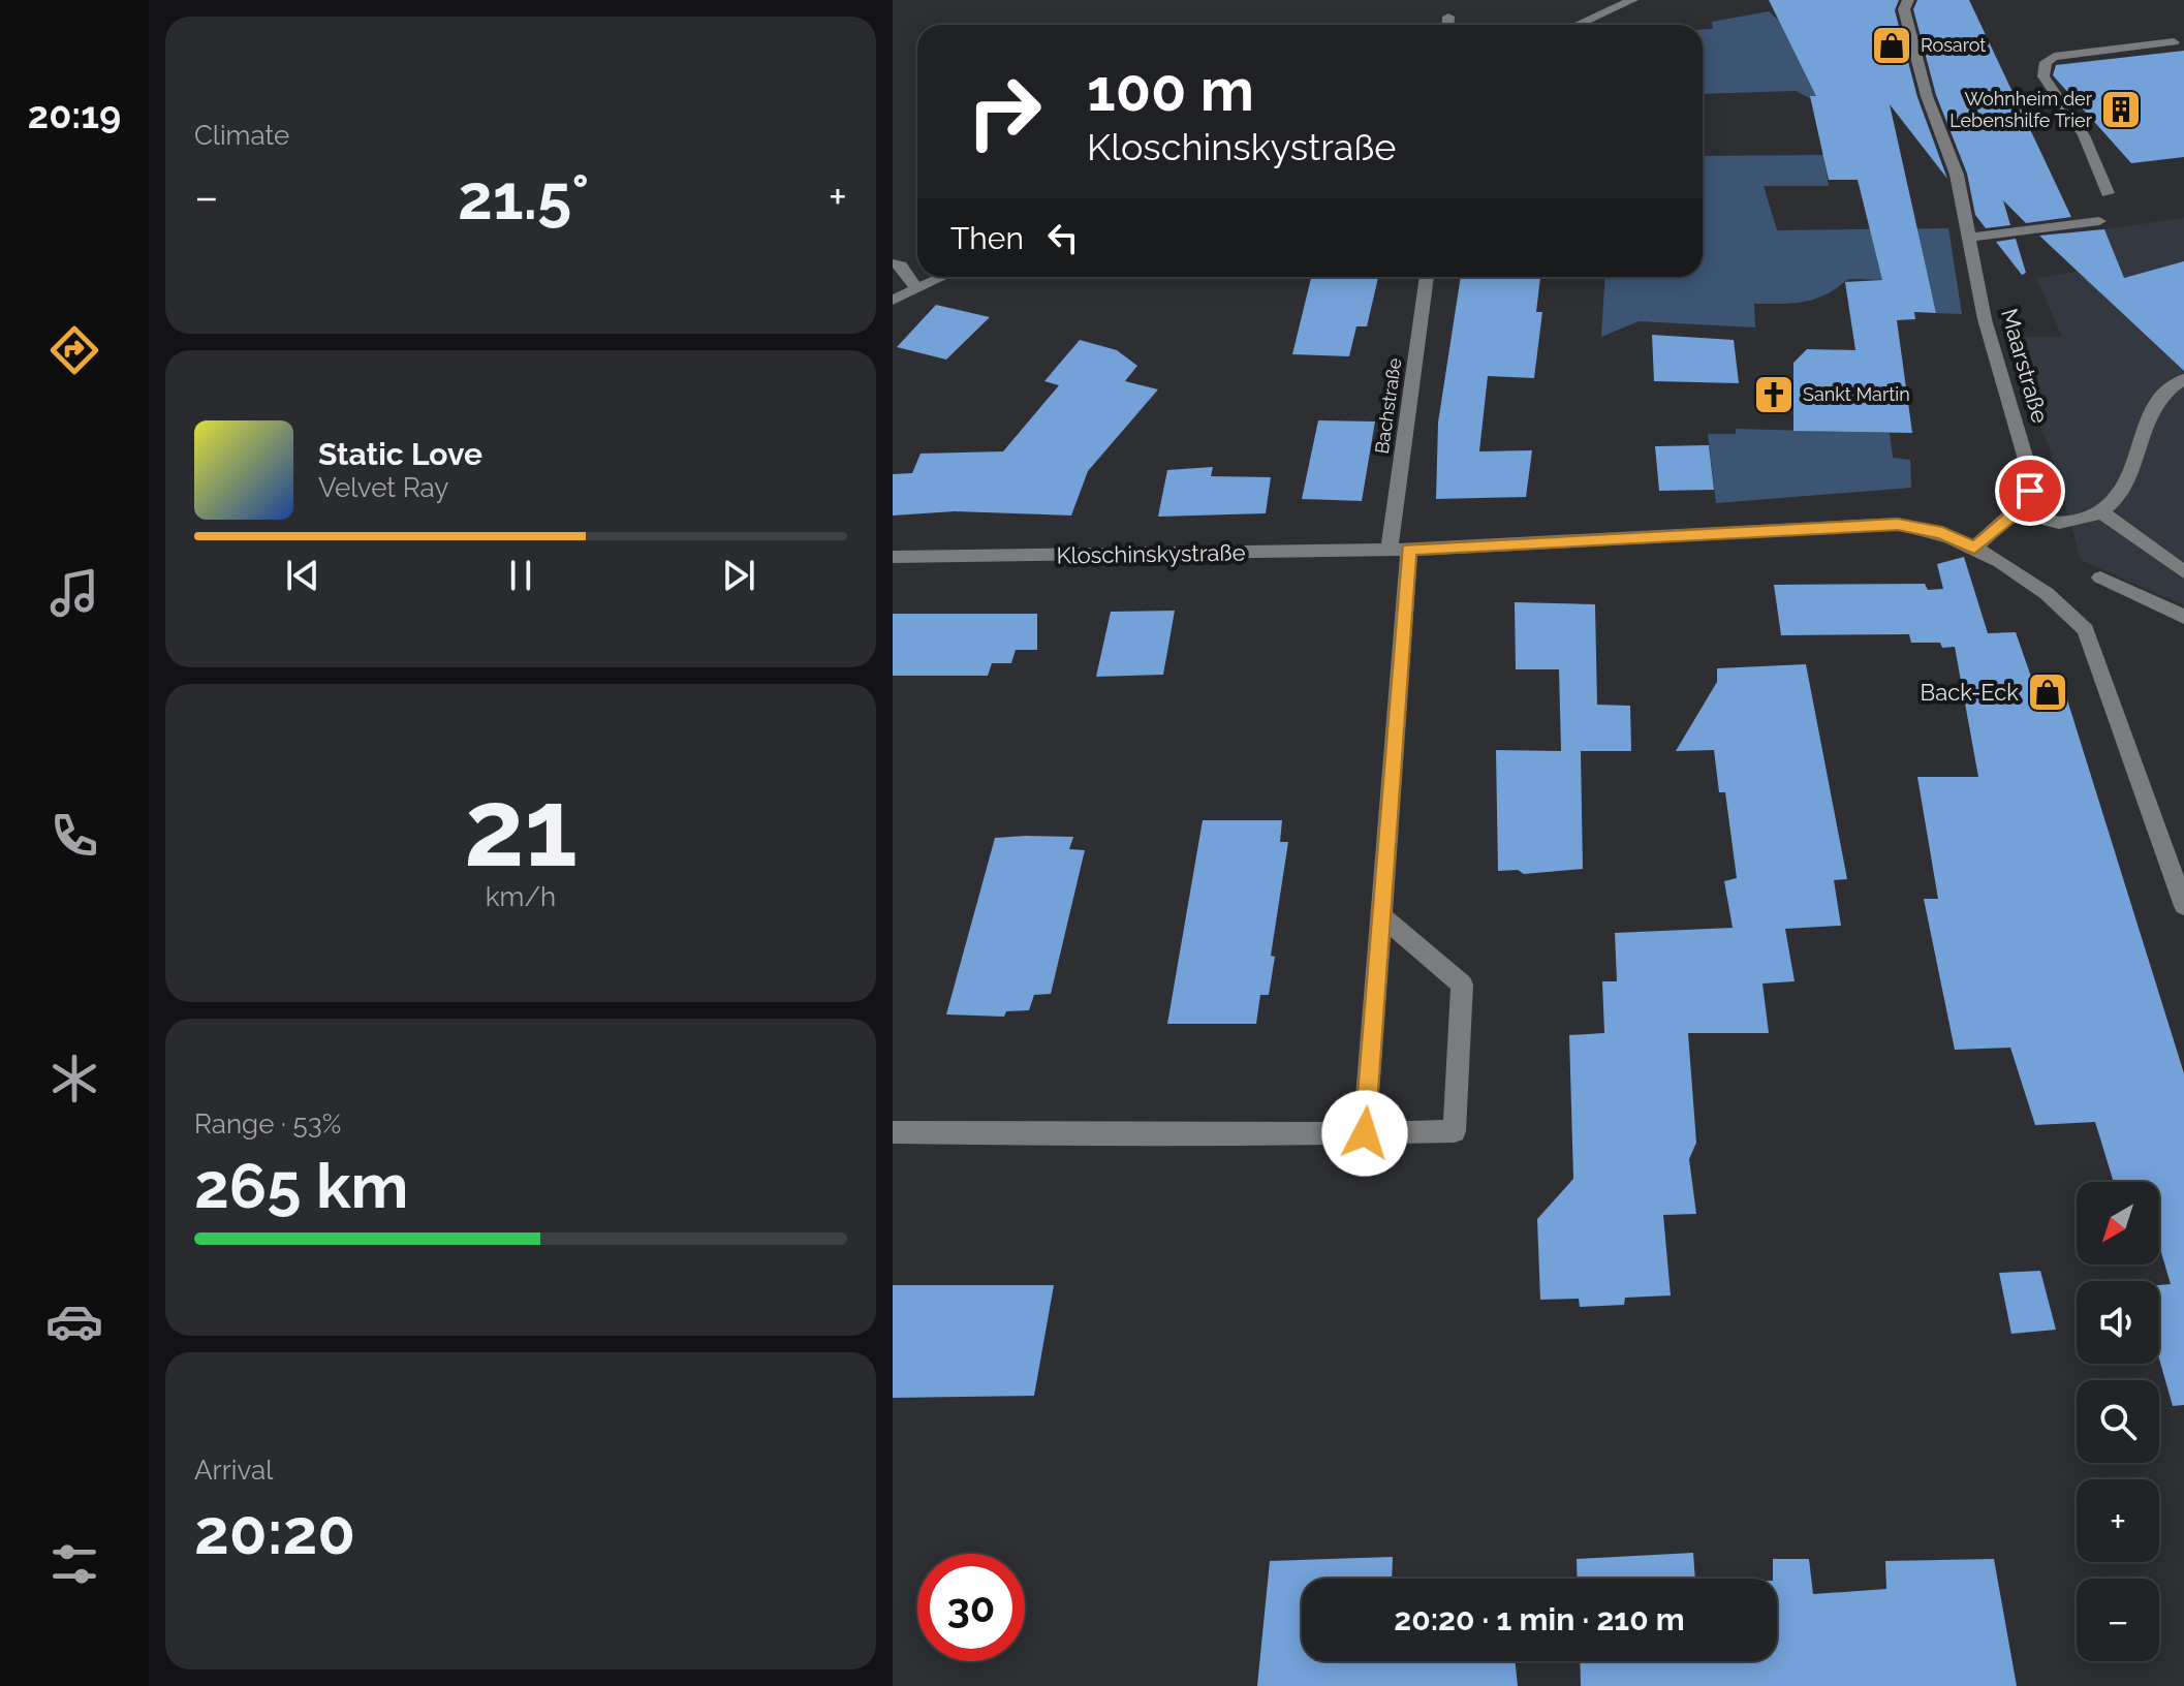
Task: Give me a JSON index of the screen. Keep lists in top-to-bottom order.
{
  "streets": {
    "street": ["Maarstraße", "Bachstraße", "Kloschinskystraße"]
  },
  "crossings": [
    ["Bachstraße", "Kloschinskystraße"]
  ],
  "places": {
    "shop": ["Rosarot", "Back-Eck"],
    "building": ["Wohnheim der Lebenshilfe Trier"],
    "church": ["Sankt Martin"]
  },
  "north": "bottom left",
  "page": {
    "tabs": "20:19",
    "tile": [
      "Climate",
      ["21", "km/h"],
      ["Range · 53%", "265 km"],
      ["Arrival", "20:20"]
    ],
    "turn": ["100 m", "Kloschinskystraße"],
    "heat": ["−", "21.5°", "+"],
    "then": "Then",
    "song": ["Static Love", "Velvet Ray"],
    "map_buttons": ["+", "−"],
    "limit": "30",
    "trip": "20:20 · 1 min · 210 m"
  }
}
